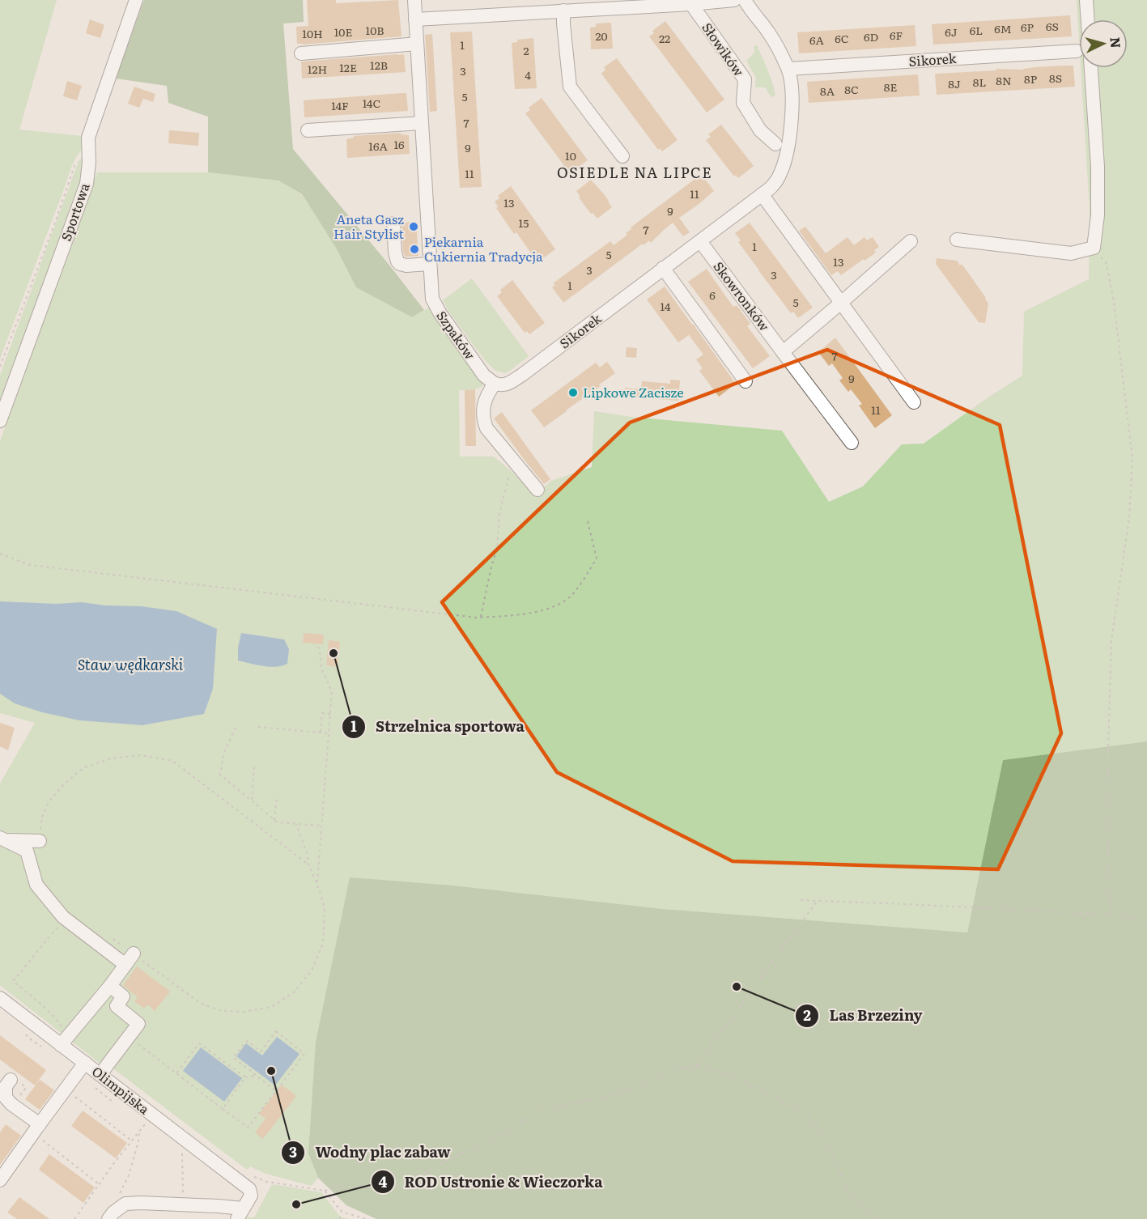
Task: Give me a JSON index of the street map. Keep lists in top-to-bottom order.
{
  "streets": {
    "street": [
      "Słowików",
      "Sikorek",
      "Sportowa",
      "Skowronków",
      "Szpaków",
      "Olimpijska"
    ]
  },
  "crossings": [
    ["Słowików", "Szpaków"],
    ["Sikorek", "Skowronków"],
    ["Sikorek", "Szpaków"]
  ],
  "districts": ["OSIEDLE NA LIPCE"],
  "water": ["Staw wędkarski"],
  "places": [
    "Aneta Gasz Hair Stylist",
    "Piekarnia Cukiernia Tradycja",
    "Lipkowe Zacisze",
    "Strzelnica sportowa",
    "Las Brzeziny",
    "Wodny plac zabaw",
    "ROD Ustronie & Wieczorka"
  ],
  "house_numbers": [
    "6S",
    "6P",
    "6M",
    "10B",
    "6L",
    "10E",
    "6J",
    "10H",
    "6F",
    "20",
    "6D",
    "22",
    "6C",
    "6A",
    "1",
    "2",
    "12B",
    "12E",
    "12H",
    "3",
    "4",
    "8S",
    "8P",
    "8N",
    "8L",
    "8J",
    "8E",
    "8C",
    "8A",
    "5",
    "14C",
    "14F",
    "7",
    "16",
    "16A",
    "9",
    "10",
    "11",
    "11",
    "13",
    "9",
    "15",
    "7",
    "1",
    "5",
    "13",
    "3",
    "3",
    "1",
    "6",
    "5",
    "14",
    "7",
    "9",
    "11"
  ],
  "north": "right"
}
